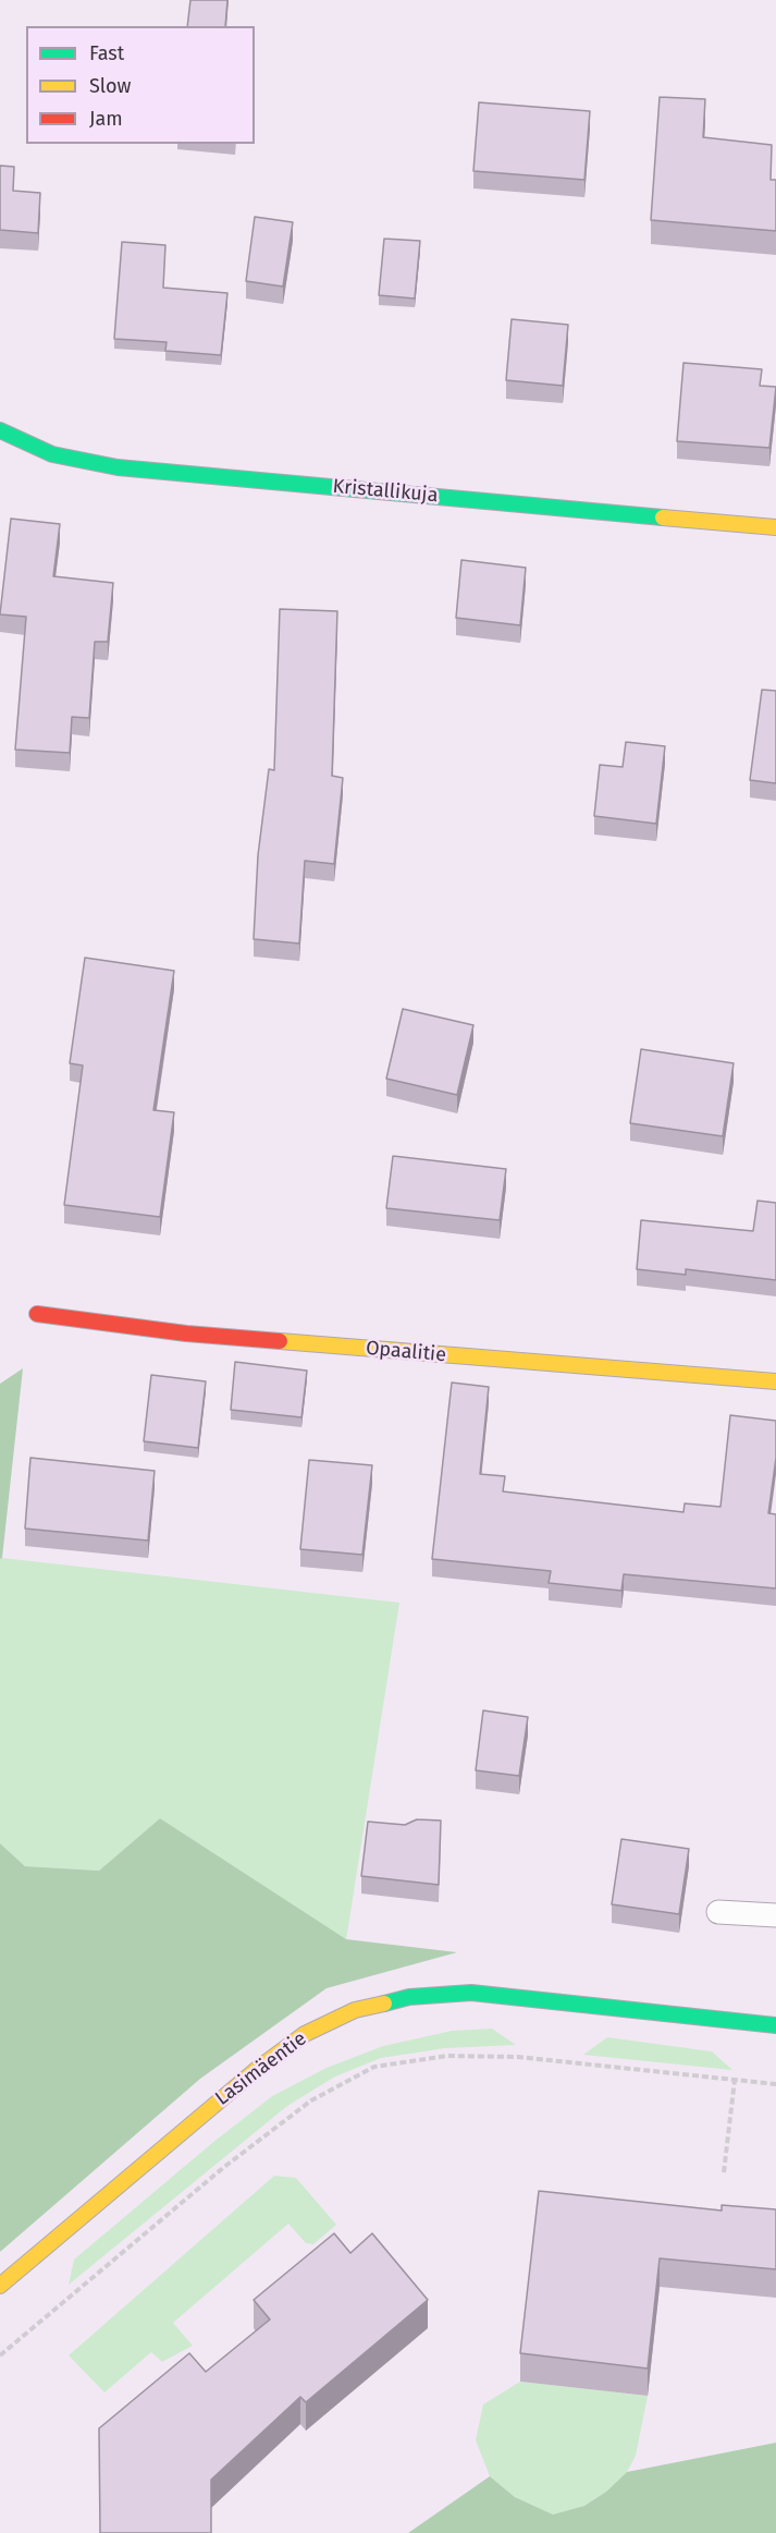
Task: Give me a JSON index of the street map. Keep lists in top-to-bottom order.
{
  "streets": {
    "street": ["Kristallikuja", "Opaalitie", "Lasimäentie"]
  },
  "legend": ["Fast", "Slow", "Jam"]
}
